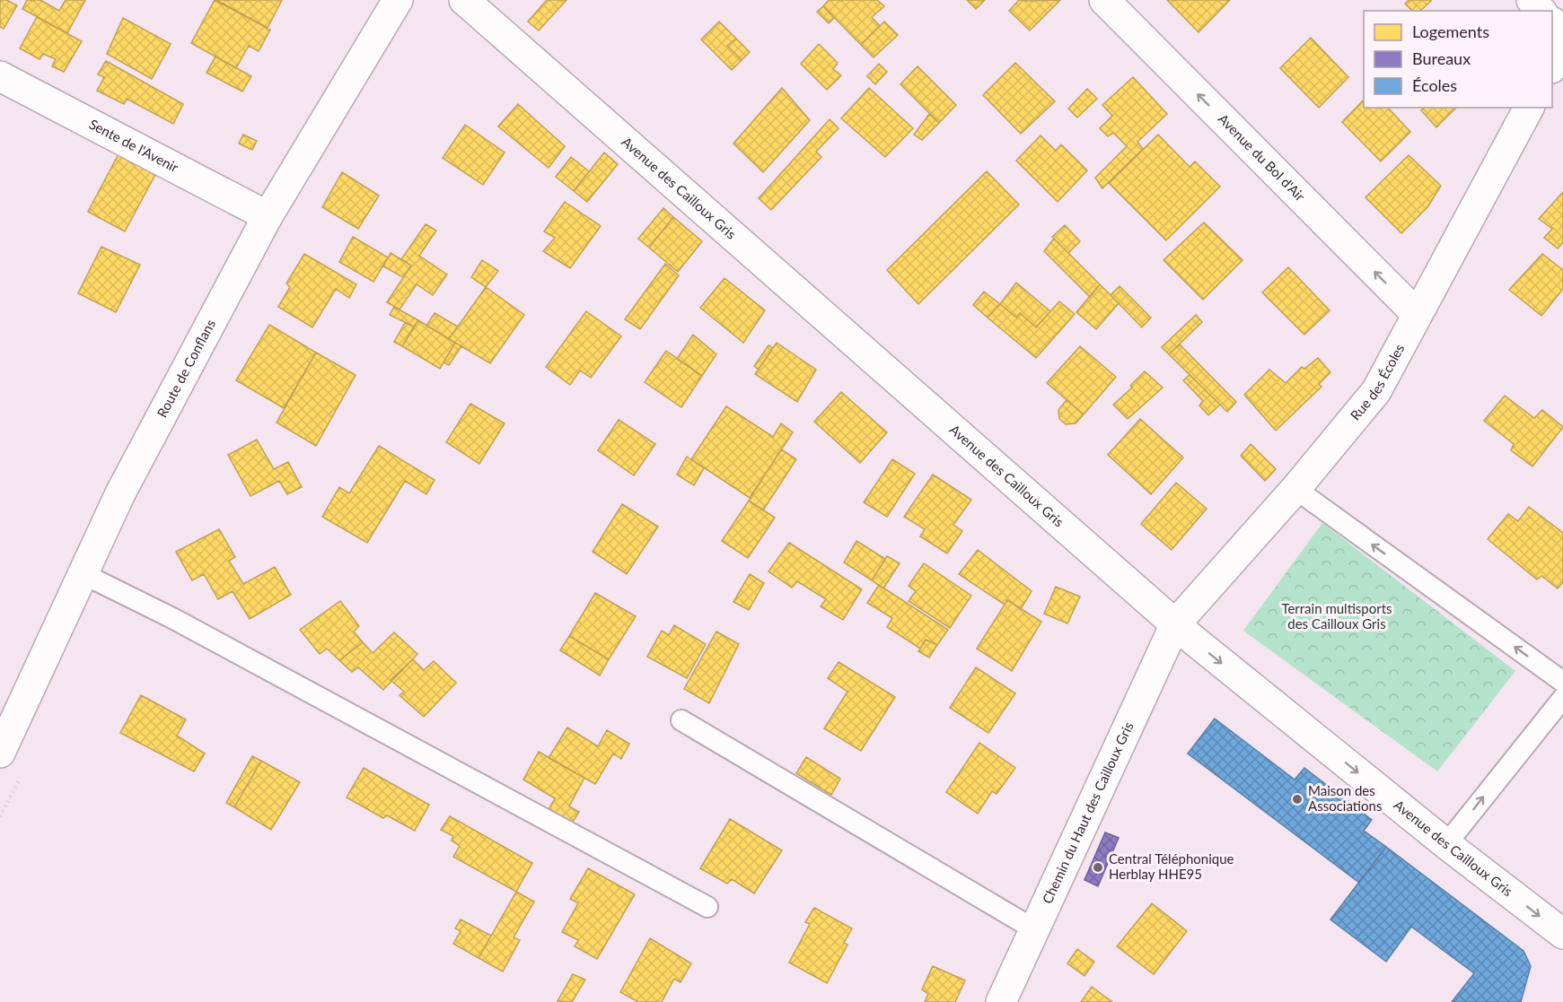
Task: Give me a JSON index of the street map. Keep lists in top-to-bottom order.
{
  "streets": {
    "street": [
      "Sente de l'Avenir",
      "Avenue du Bol d'Air",
      "Avenue des Cailloux Gris",
      "Route de Conflans",
      "Rue des Écoles",
      "Chemin du Haut des Cailloux Gris"
    ]
  },
  "crossings": [
    ["Sente de l'Avenir", "Route de Conflans"],
    ["Avenue du Bol d'Air", "Rue des Écoles"],
    ["Avenue des Cailloux Gris", "Rue des Écoles"],
    ["Avenue des Cailloux Gris", "Chemin du Haut des Cailloux Gris"],
    ["Rue des Écoles", "Chemin du Haut des Cailloux Gris"]
  ],
  "one_way": ["Avenue du Bol d'Air"],
  "parks": ["Terrain multisports des Cailloux Gris"],
  "places": ["Maison des Associations", "Central Téléphonique Herblay HHE95"],
  "legend": ["Logements", "Bureaux", "Écoles"]
}
